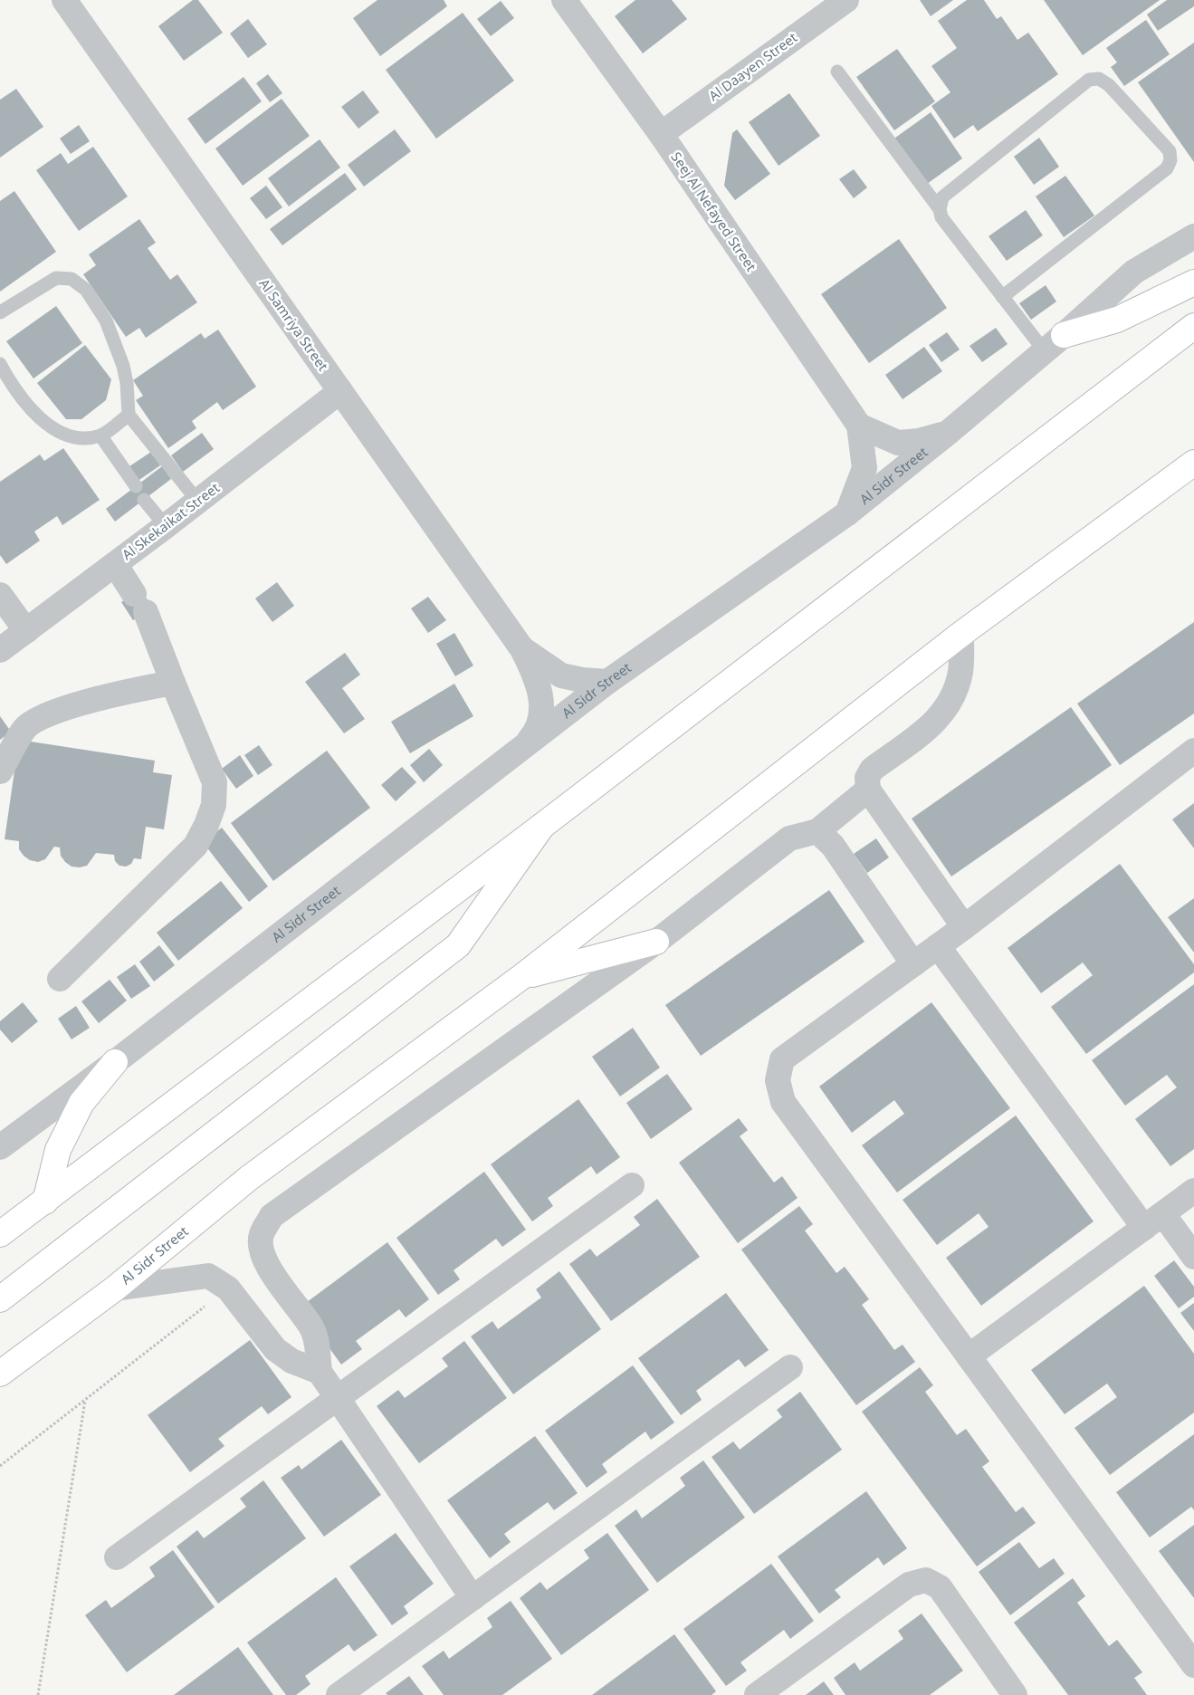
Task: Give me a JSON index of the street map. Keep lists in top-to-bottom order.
{
  "streets": {
    "main road": ["Al Sidr Street"],
    "street": [
      "Al Daayen Street",
      "Seej Al Nefayed Street",
      "Al Samriya Street",
      "Al Skekaikat Street"
    ]
  },
  "crossings": [
    ["Al Daayen Street", "Seej Al Nefayed Street"],
    ["Seej Al Nefayed Street", "Al Sidr Street"],
    ["Al Samriya Street", "Al Sidr Street"],
    ["Al Samriya Street", "Al Skekaikat Street"]
  ]
}
